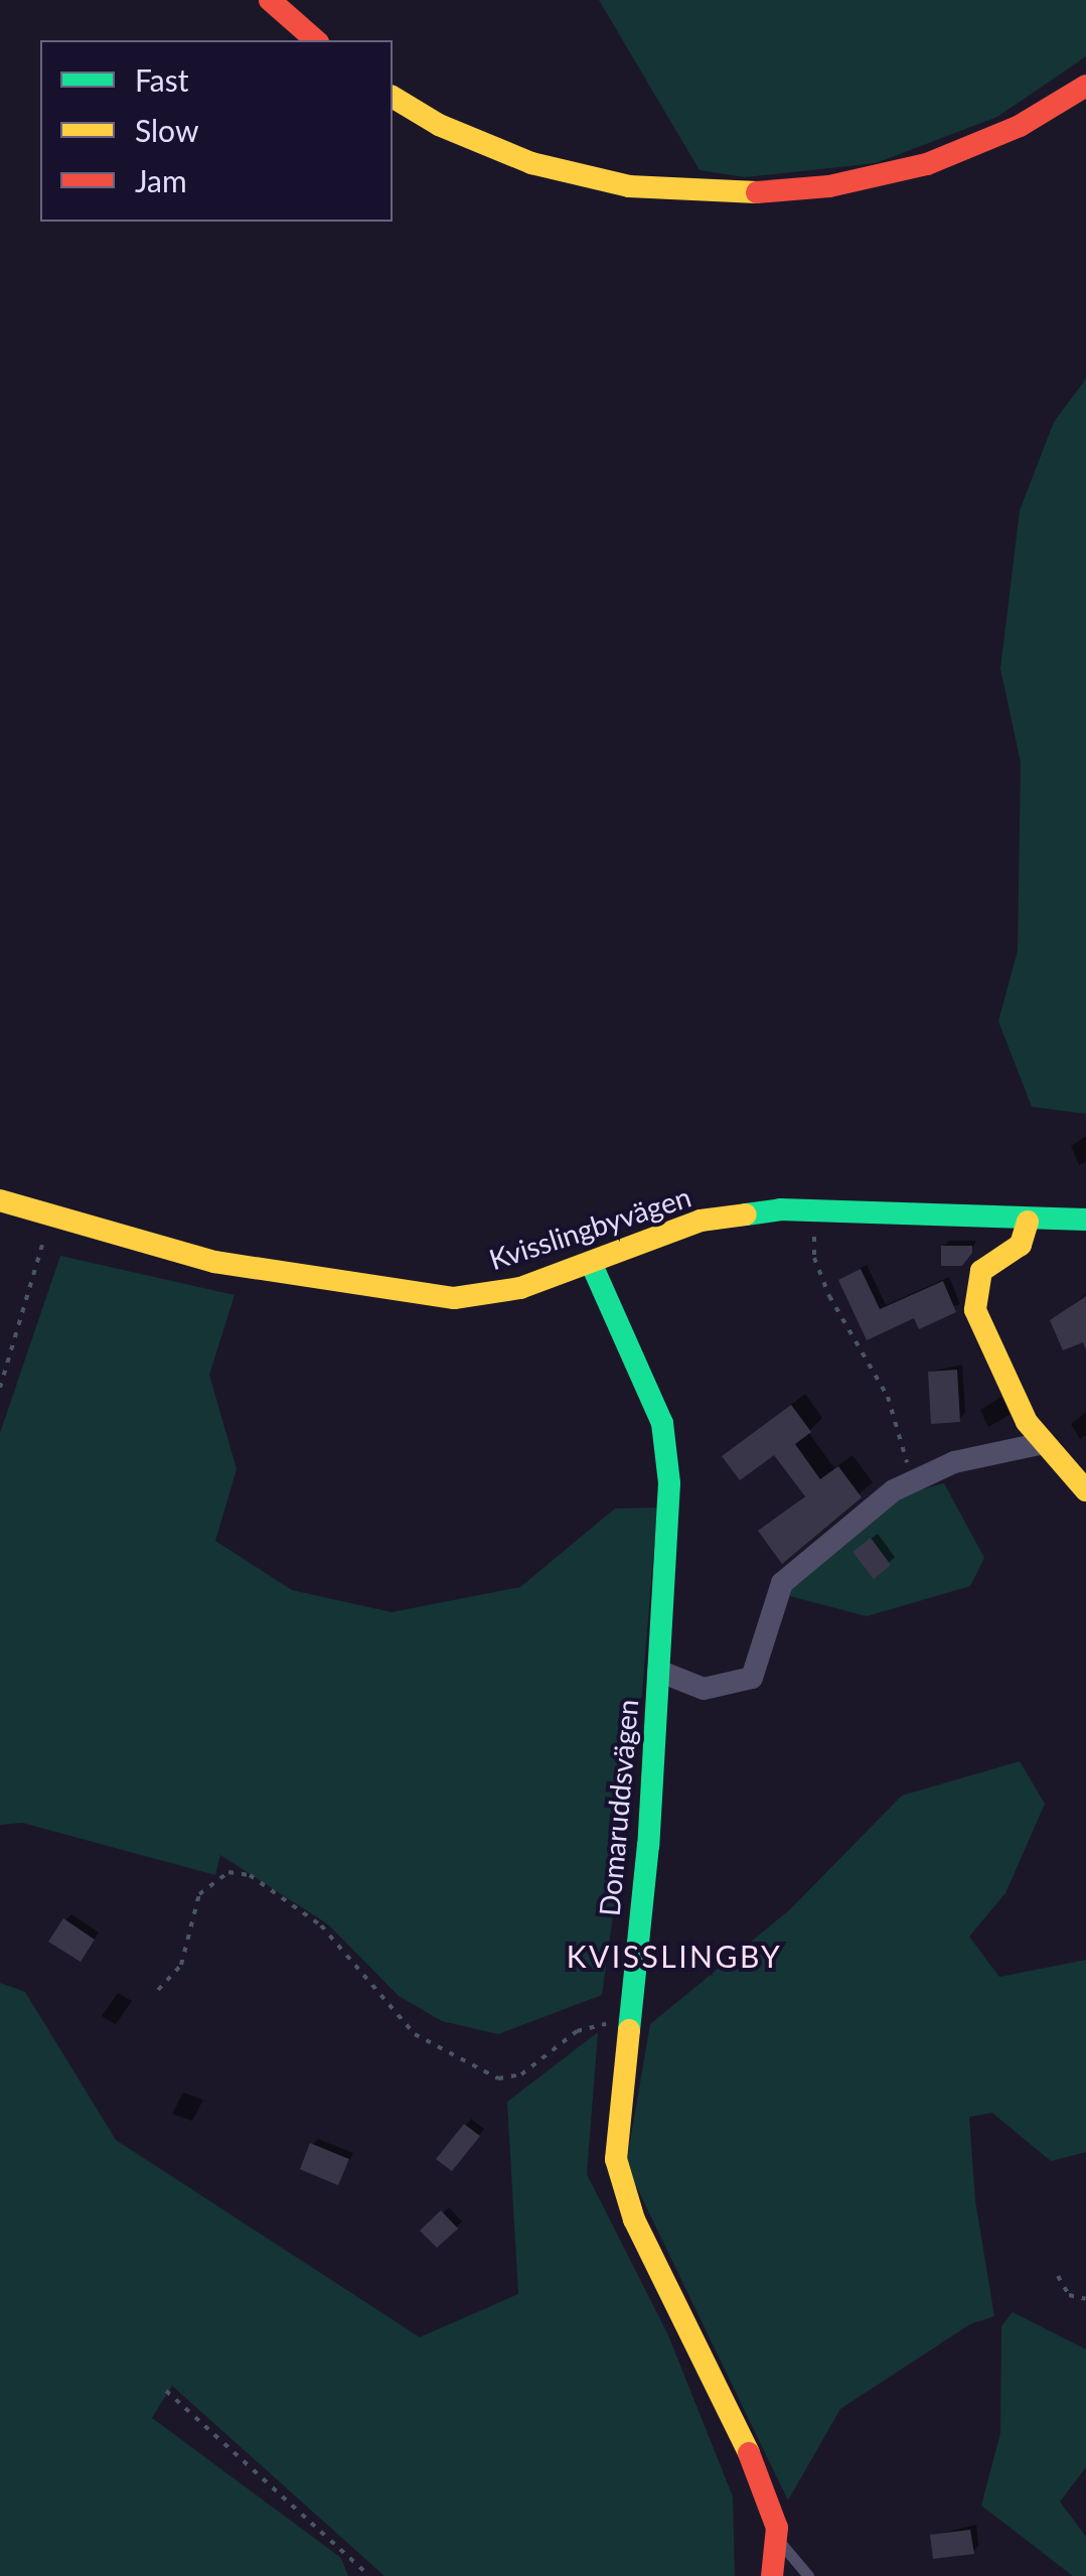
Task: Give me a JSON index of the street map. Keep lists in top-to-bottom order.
{
  "streets": {
    "street": ["Kvisslingbyvägen", "Domaruddsvägen"]
  },
  "crossings": [
    ["Kvisslingbyvägen", "Domaruddsvägen"]
  ],
  "districts": ["KVISSLINGBY"],
  "legend": ["Fast", "Slow", "Jam"]
}
